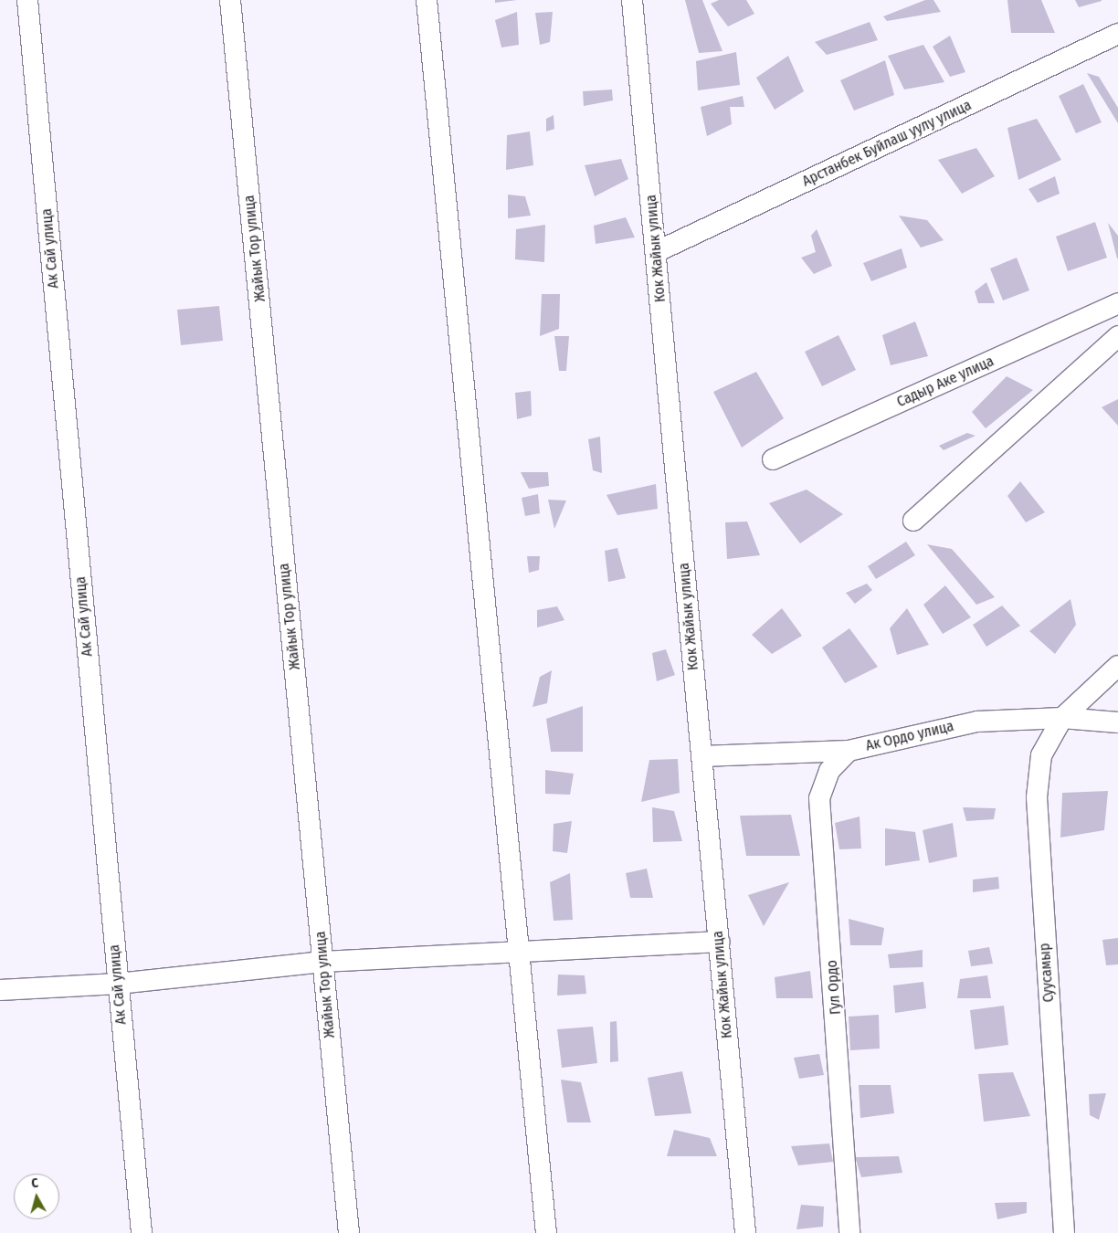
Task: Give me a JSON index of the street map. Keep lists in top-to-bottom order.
{
  "streets": {
    "street": [
      "Арстанбек Буйлаш уулу улица",
      "Ак Сай улица",
      "Жайык Тор улица",
      "Кок Жайык улица",
      "Садыр Аке улица",
      "Ак Ордо улица",
      "Суусамыр",
      "Гул Ордо"
    ]
  },
  "crossings": [
    ["Арстанбек Буйлаш уулу улица", "Кок Жайык улица"],
    ["Кок Жайык улица", "Ак Ордо улица"],
    ["Ак Ордо улица", "Суусамыр"],
    ["Ак Ордо улица", "Гул Ордо"]
  ],
  "north": "top"
}
